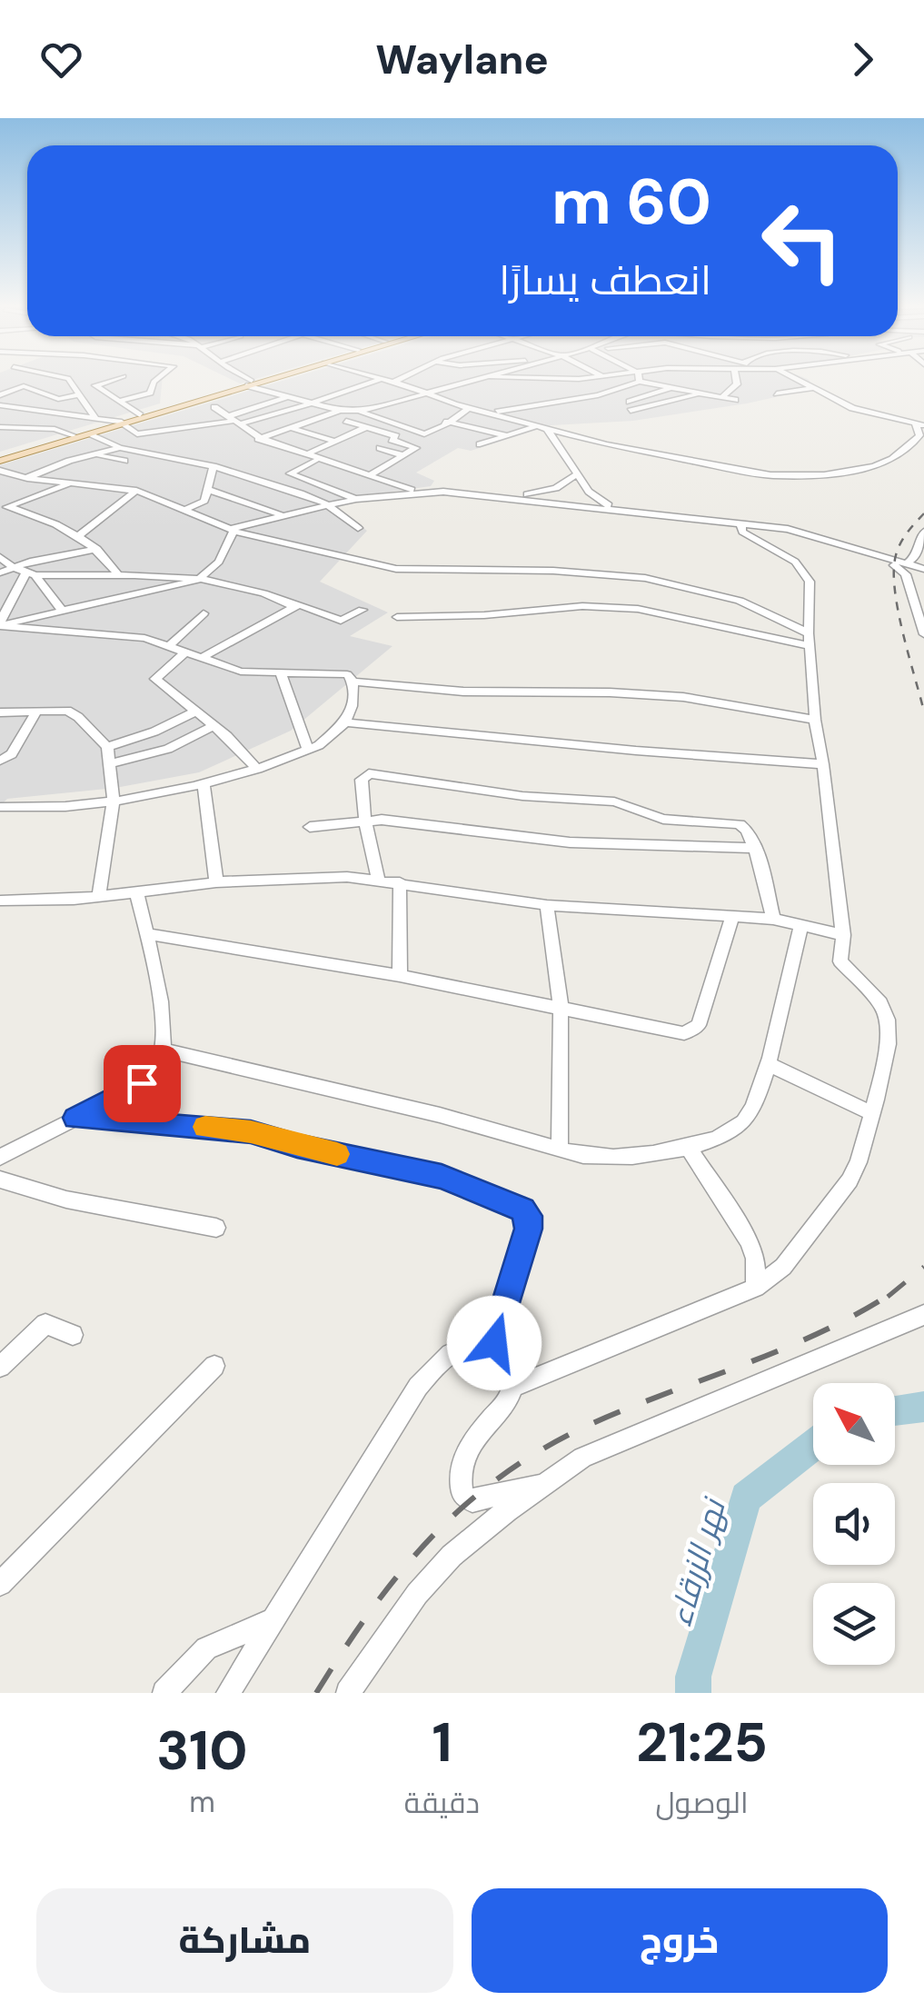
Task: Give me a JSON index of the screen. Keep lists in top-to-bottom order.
{
  "water": ["نهر الزرقاء"],
  "north": "top left",
  "page": {
    "header": "Waylane",
    "turn": ["60 m", "انعطف يسارًا"],
    "eta": [
      "21:25",
      "الوصول",
      "1",
      "دقيقة",
      "310",
      "m"
    ],
    "buttons": ["خروج", "مشاركة"]
  }
}
